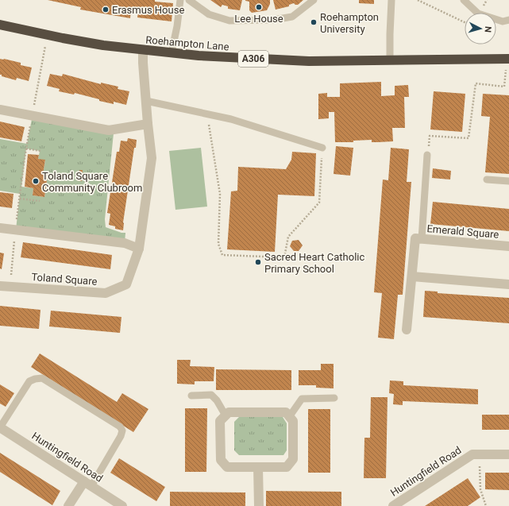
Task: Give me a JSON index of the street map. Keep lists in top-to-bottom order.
{
  "streets": {
    "highway": ["Roehampton Lane", "A306"],
    "street": ["Emerald Square", "Toland Square", "Huntingfield Road"]
  },
  "crossings": [
    ["Roehampton Lane", "Toland Square"]
  ],
  "places": [
    "Lee House",
    "Erasmus House",
    "Roehampton University",
    "Toland Square Community Clubroom",
    "Sacred Heart Catholic Primary School"
  ],
  "north": "right"
}
